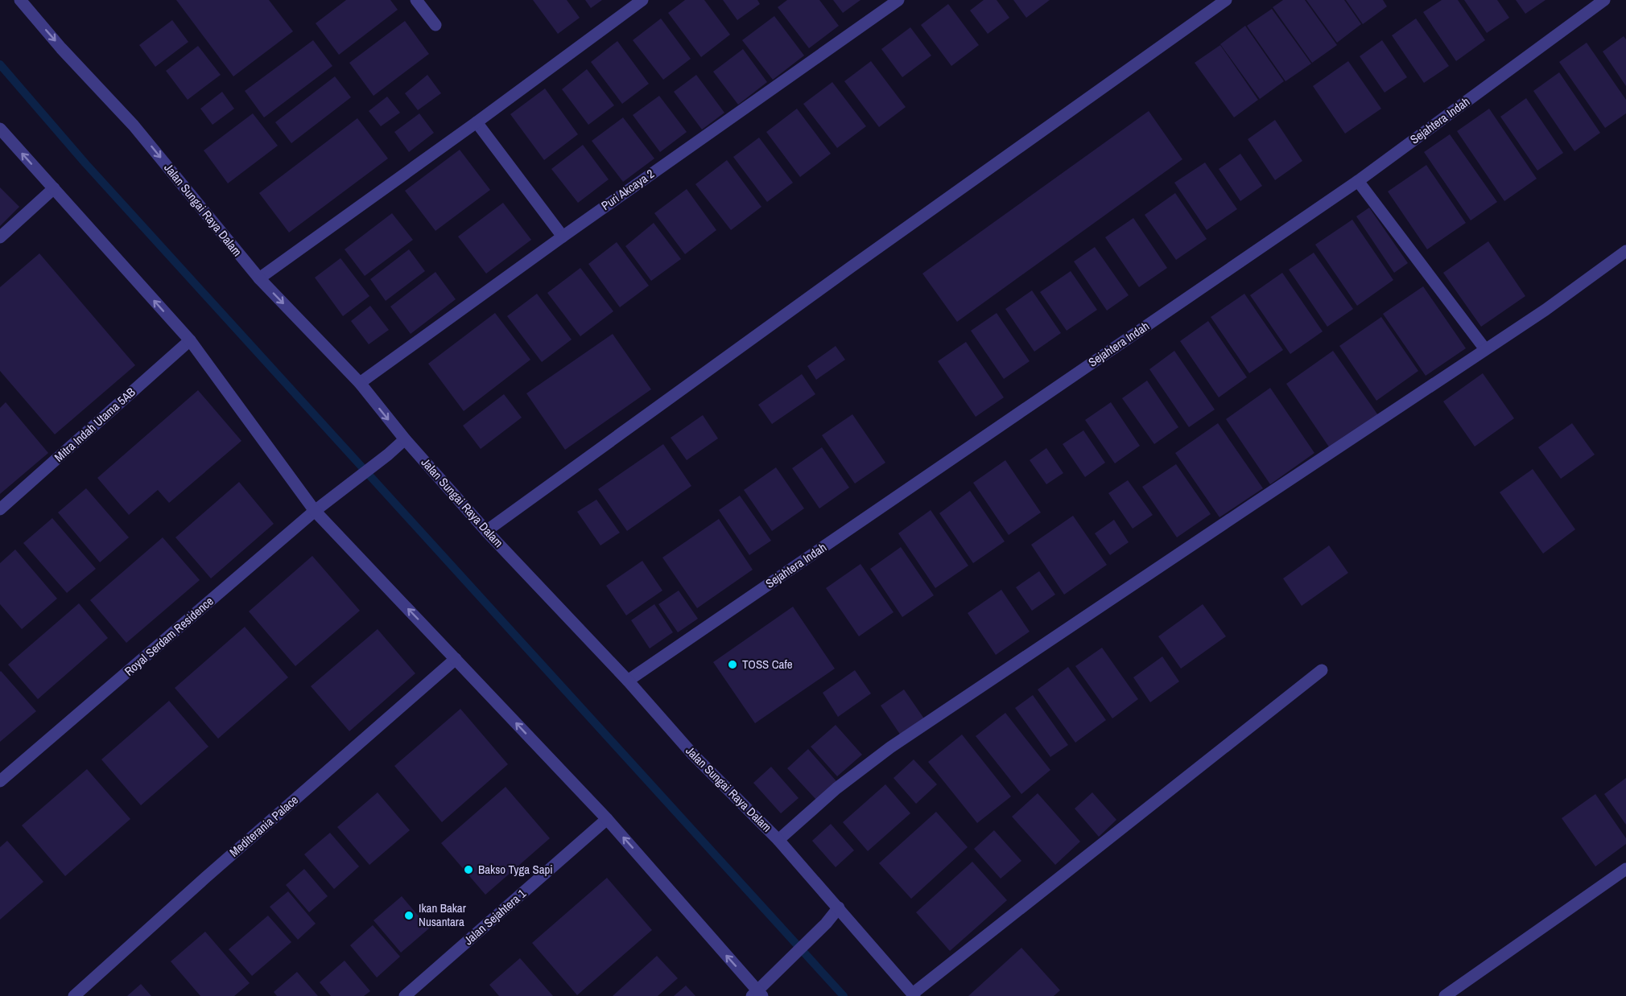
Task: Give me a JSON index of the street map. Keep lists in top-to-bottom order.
{
  "streets": {
    "street": [
      "Sejahtera Indah",
      "Puri Akcaya 2",
      "Jalan Sungai Raya Dalam",
      "Mitra Indah Utama 5AB",
      "Royal Serdam Residence",
      "Mediterania Palace",
      "Jalan Sejahtera 1"
    ]
  },
  "crossings": [
    ["Sejahtera Indah", "Jalan Sungai Raya Dalam"],
    ["Puri Akcaya 2", "Jalan Sungai Raya Dalam"],
    ["Jalan Sungai Raya Dalam", "Royal Serdam Residence"]
  ],
  "places": ["TOSS Cafe", "Bakso Tyga Sapi", "Ikan Bakar Nusantara"]
}
